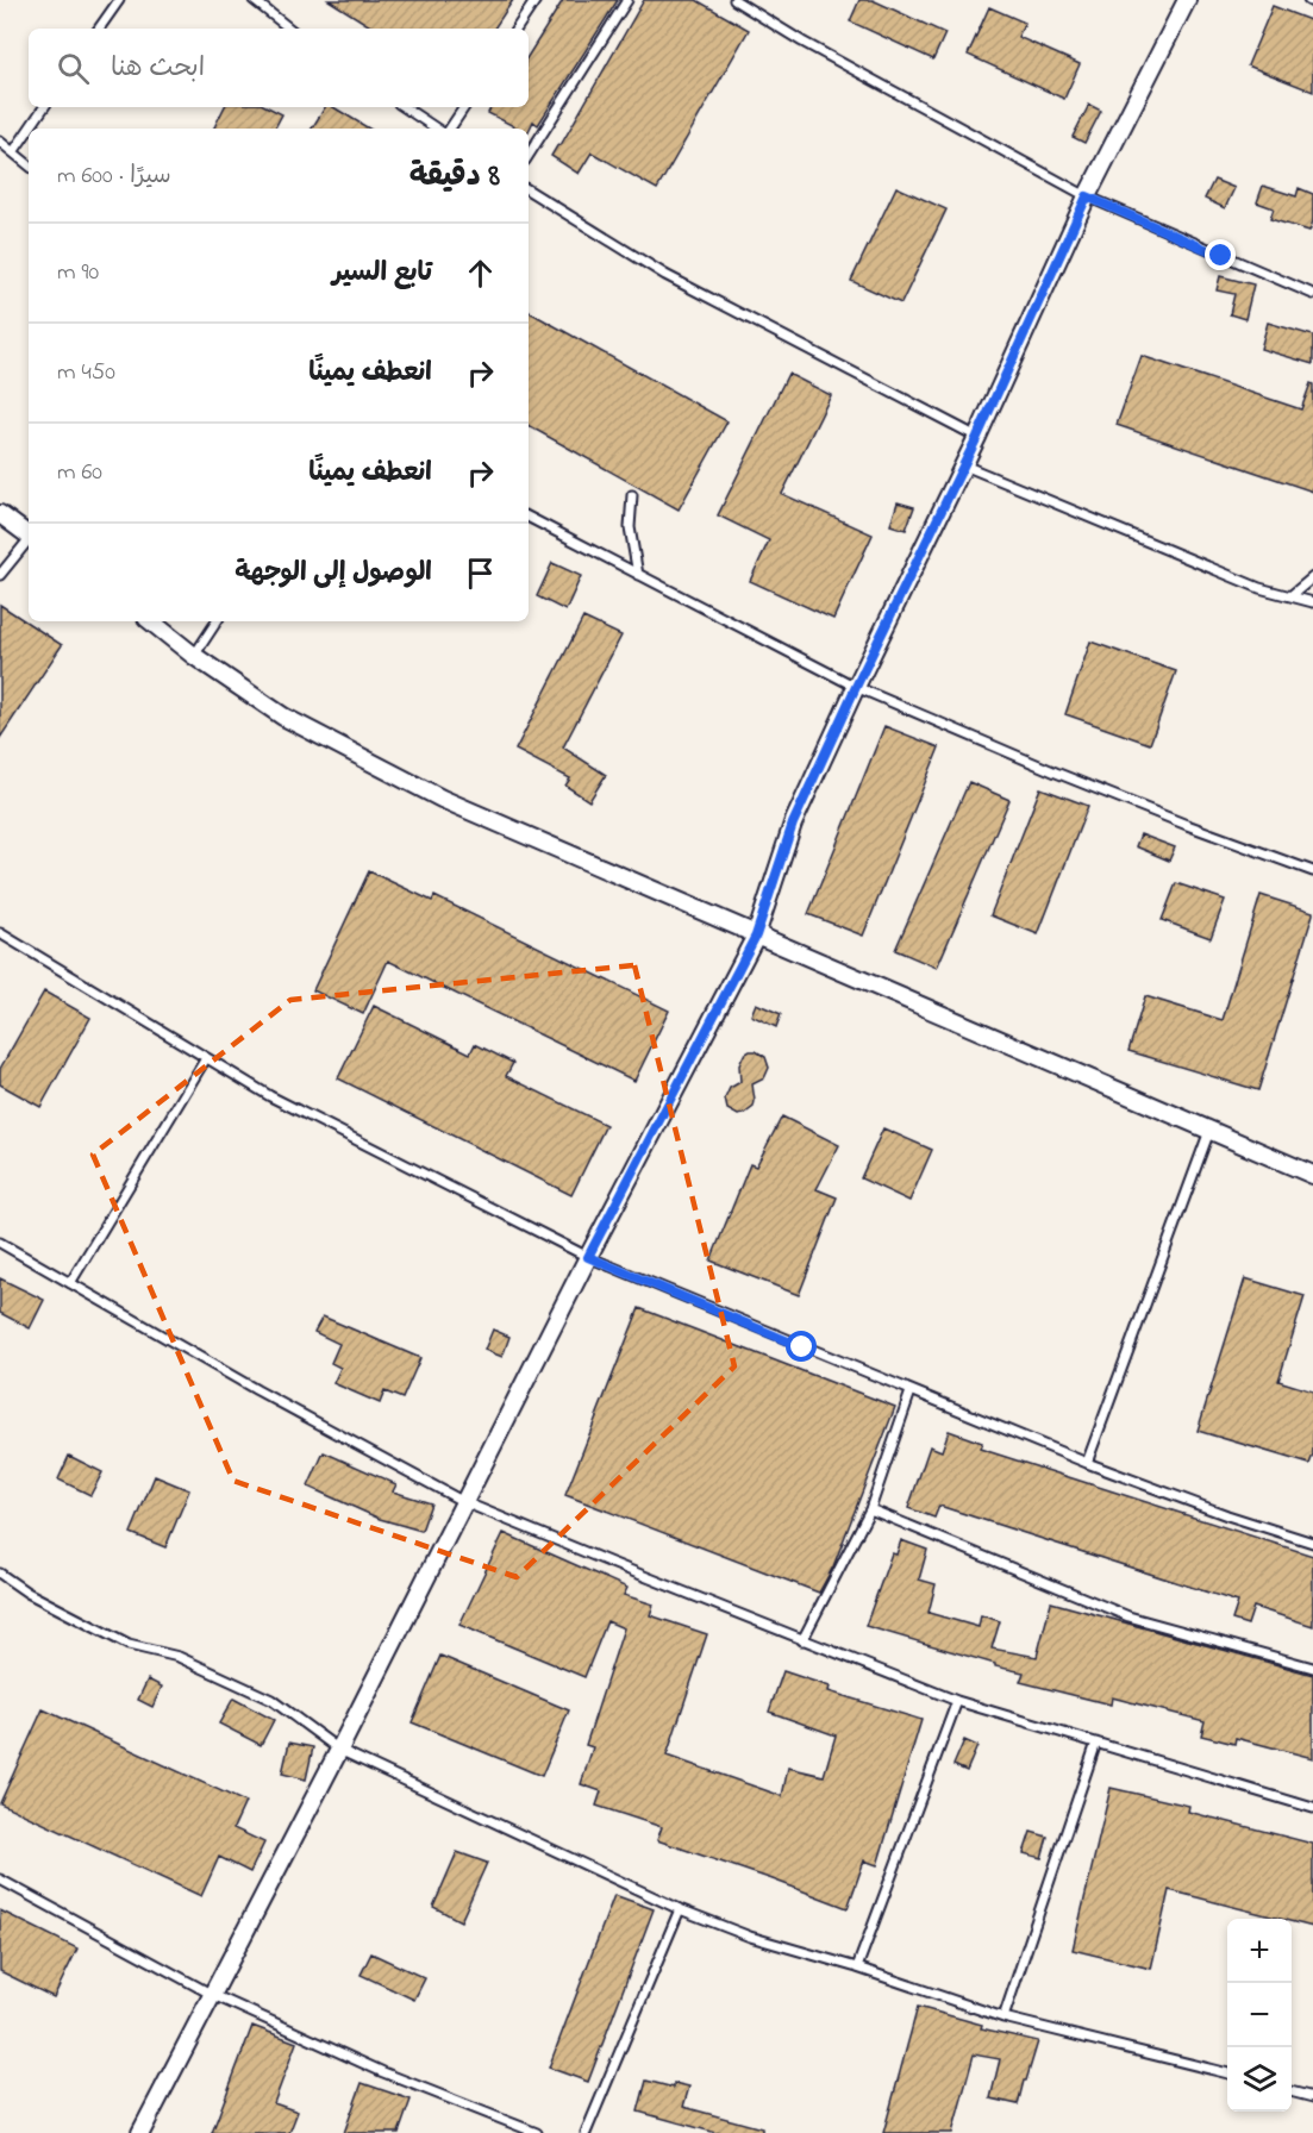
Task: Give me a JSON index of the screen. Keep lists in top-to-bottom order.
{
  "page": {
    "search": "ابحث هنا",
    "heading": ["8 دقيقة", "سيرًا · 600 m"],
    "list": [
      ["تابع السير", "90 m"],
      ["انعطف يمينًا", "450 m"],
      ["انعطف يمينًا", "60 m"],
      "الوصول إلى الوجهة"
    ],
    "map_buttons": ["+", "−"]
  }
}
